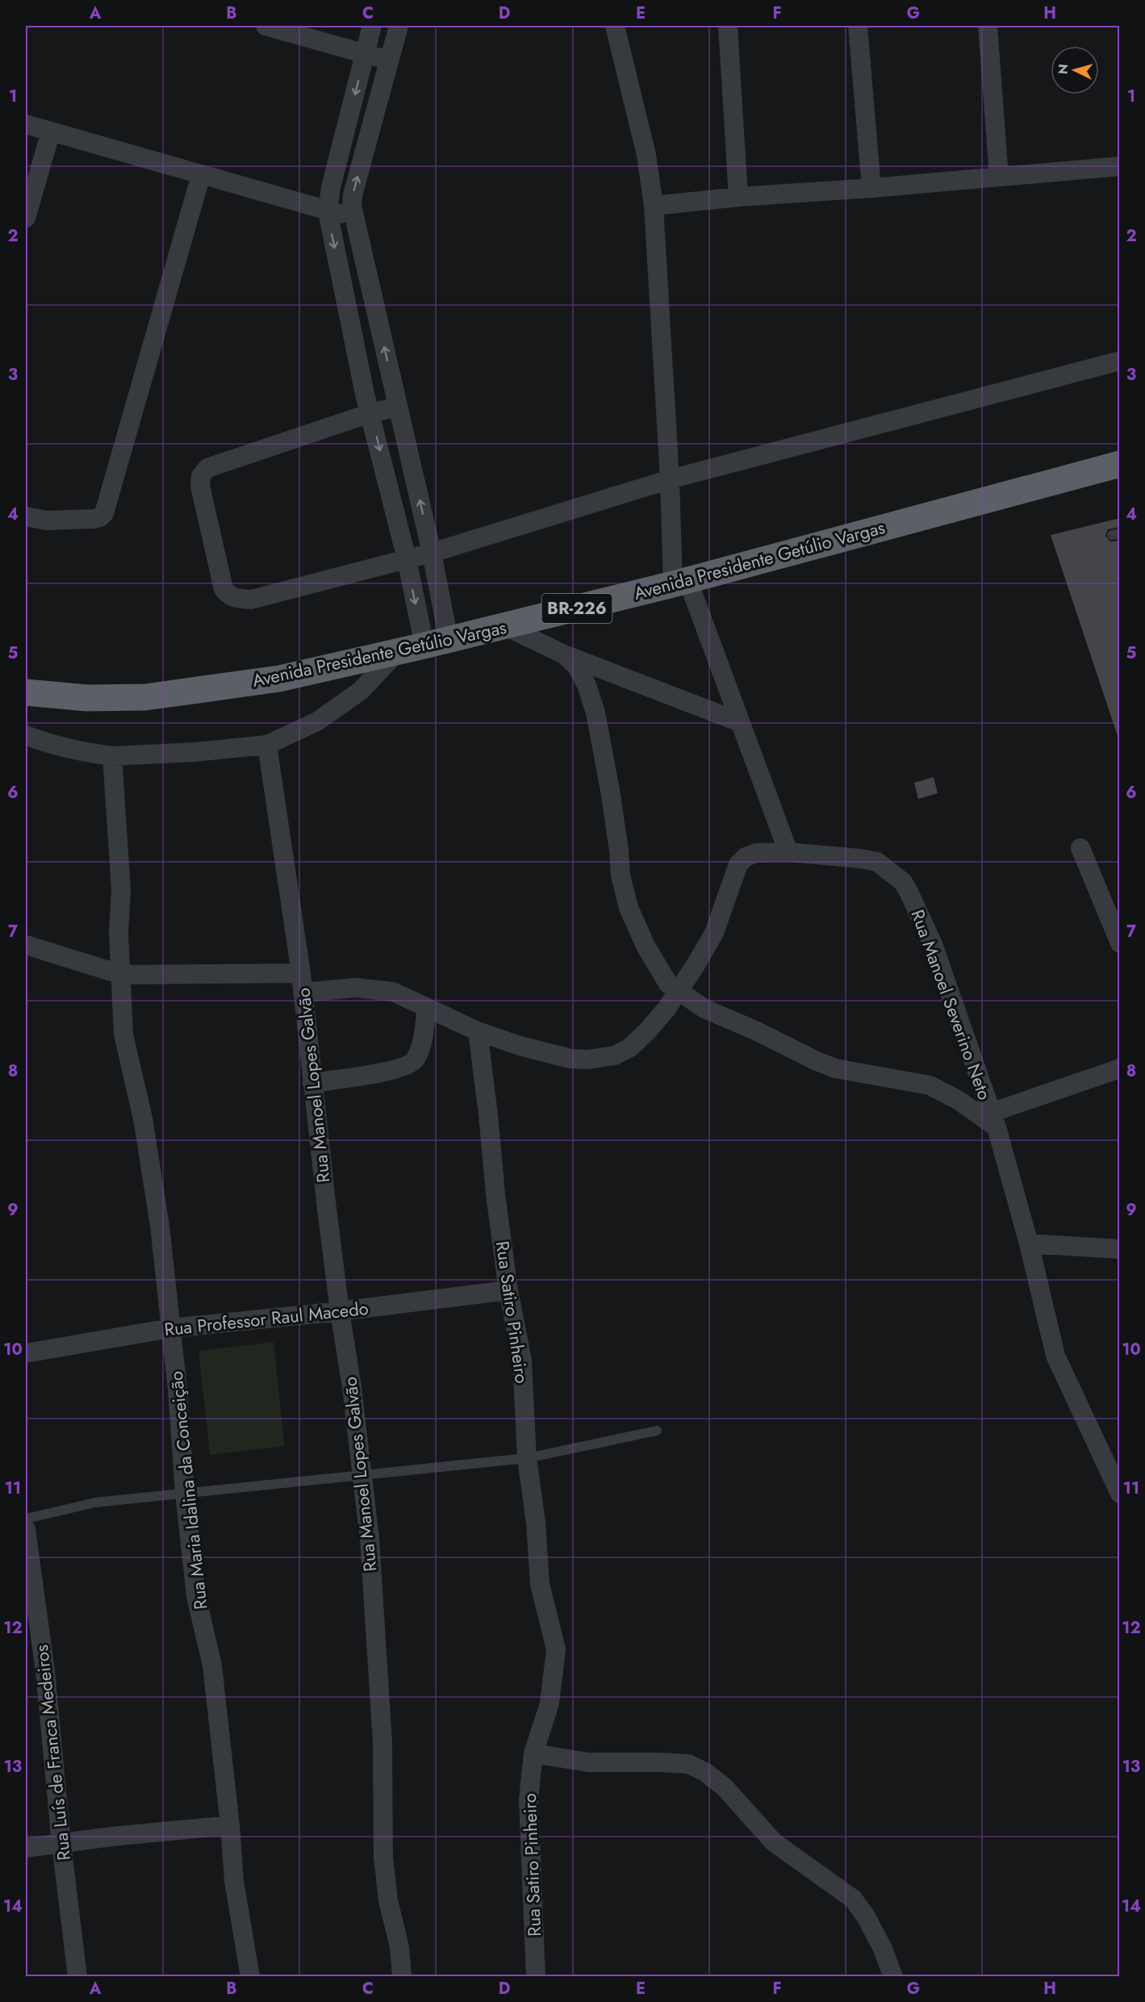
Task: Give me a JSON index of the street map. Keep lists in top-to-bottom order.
{
  "streets": {
    "highway": ["Avenida Presidente Getúlio Vargas", "BR-226"],
    "street": [
      "Rua Manoel Severino Neto",
      "Rua Manoel Lopes Galvão",
      "Rua Satiro Pinheiro",
      "Rua Professor Raul Macedo",
      "Rua Maria Idalina da Conceição",
      "Rua Luís de Franca Medeiros"
    ]
  },
  "crossings": [
    ["Rua Manoel Severino Neto", "Rua Manoel Lopes Galvão"],
    ["Rua Manoel Severino Neto", "Rua Satiro Pinheiro"],
    ["Rua Manoel Severino Neto", "Rua Maria Idalina da Conceição"],
    ["Rua Manoel Lopes Galvão", "Rua Professor Raul Macedo"],
    ["Rua Satiro Pinheiro", "Rua Professor Raul Macedo"],
    ["Rua Professor Raul Macedo", "Rua Maria Idalina da Conceição"]
  ],
  "north": "left",
  "grid": {
    "columns": [
      "A",
      "B",
      "C",
      "D",
      "E",
      "F",
      "G",
      "H"
    ],
    "rows": [
      "1",
      "2",
      "3",
      "4",
      "5",
      "6",
      "7",
      "8",
      "9",
      "10",
      "11",
      "12",
      "13",
      "14"
    ]
  }
}
